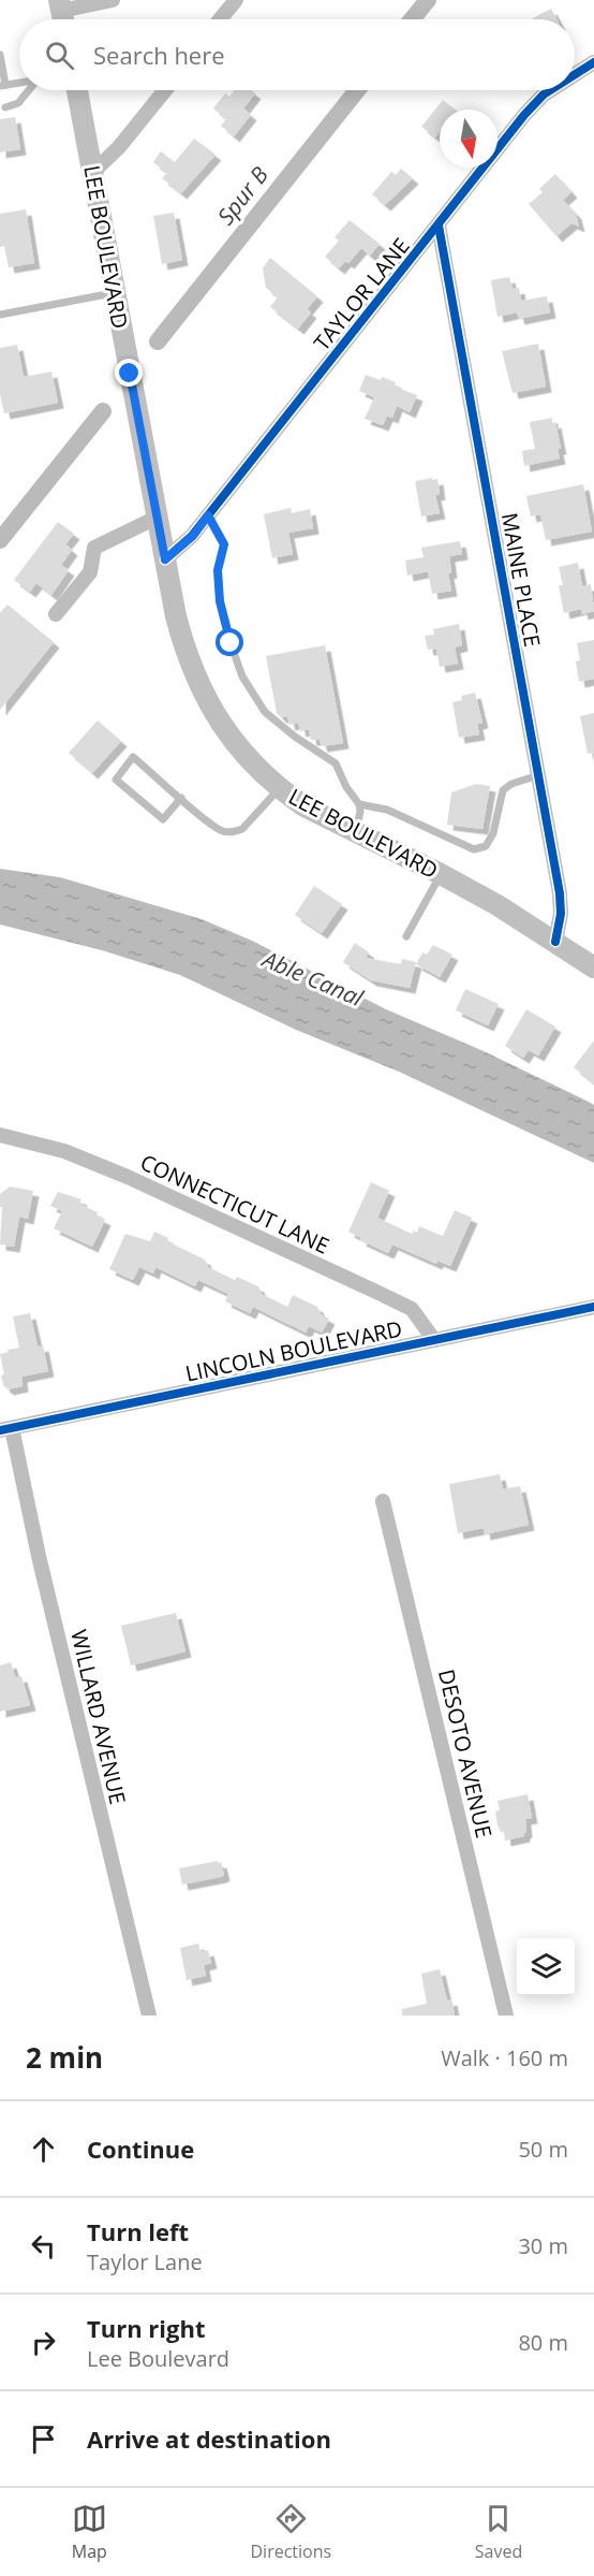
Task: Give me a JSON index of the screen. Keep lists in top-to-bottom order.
{
  "streets": {
    "main road": ["LEE BOULEVARD"],
    "street": [
      "TAYLOR LANE",
      "MAINE PLACE",
      "CONNECTICUT LANE",
      "LINCOLN BOULEVARD",
      "WILLARD AVENUE",
      "DESOTO AVENUE"
    ]
  },
  "crossings": [
    ["LEE BOULEVARD", "TAYLOR LANE"],
    ["LEE BOULEVARD", "MAINE PLACE"],
    ["TAYLOR LANE", "MAINE PLACE"],
    ["CONNECTICUT LANE", "LINCOLN BOULEVARD"],
    ["LINCOLN BOULEVARD", "WILLARD AVENUE"]
  ],
  "water": ["Spur B", "Able Canal"],
  "north": "bottom",
  "page": {
    "search": "Search here",
    "heading": ["2 min", "Walk · 160 m"],
    "list": [
      ["Continue", "50 m"],
      ["Turn left", "Taylor Lane", "30 m"],
      ["Turn right", "Lee Boulevard", "80 m"],
      "Arrive at destination"
    ],
    "nav": ["Map", "Directions", "Saved"]
  }
}
